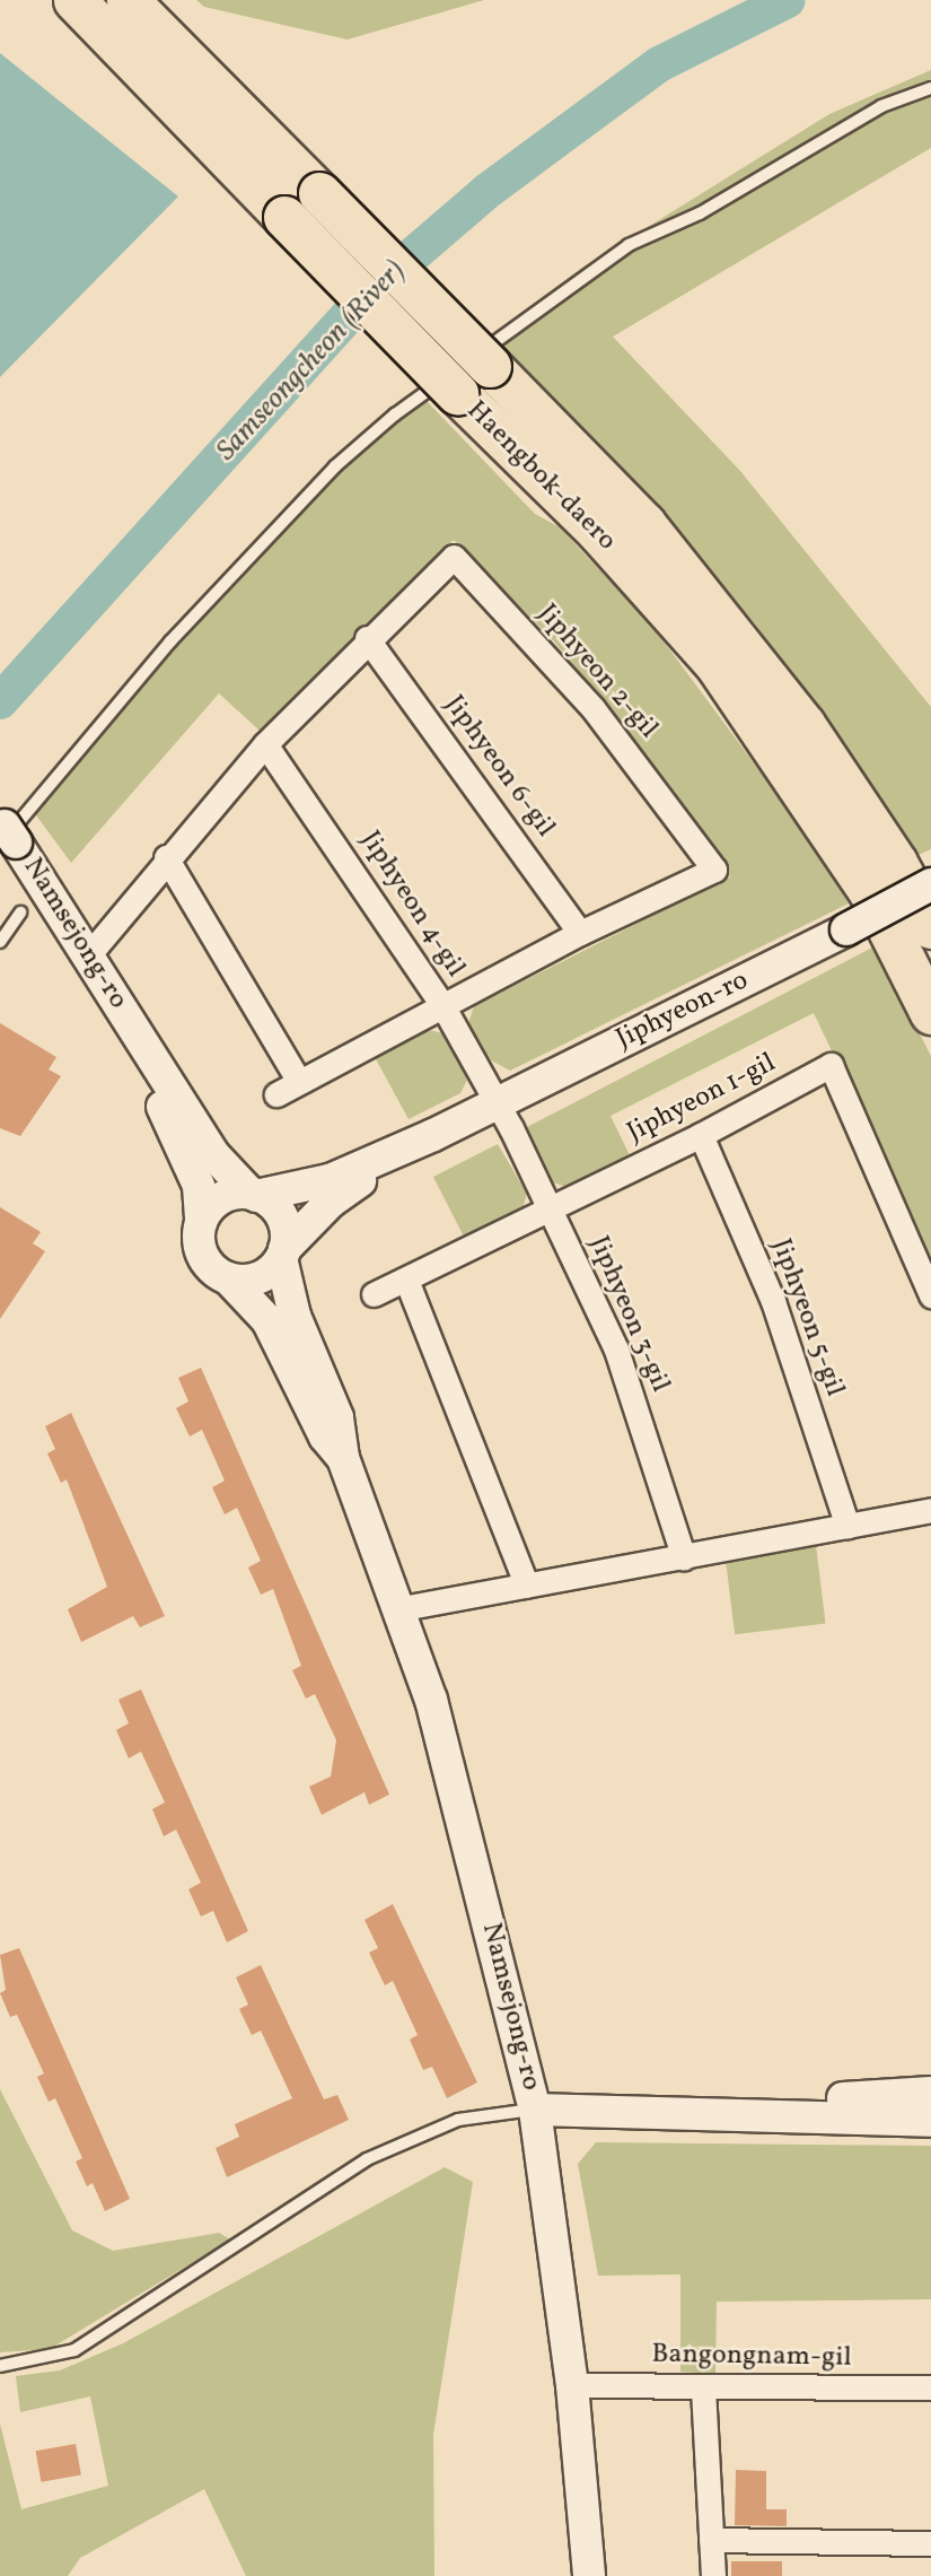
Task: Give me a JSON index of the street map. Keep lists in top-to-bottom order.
{
  "streets": {
    "highway": ["Haengbok-daero"],
    "street": [
      "Jiphyeon 2-gil",
      "Jiphyeon 6-gil",
      "Jiphyeon 4-gil",
      "Namsejong-ro",
      "Jiphyeon-ro",
      "Jiphyeon 1-gil",
      "Jiphyeon 3-gil",
      "Jiphyeon 5-gil",
      "Bangongnam-gil"
    ]
  },
  "crossings": [
    ["Jiphyeon 2-gil", "Jiphyeon 6-gil"],
    ["Jiphyeon 2-gil", "Jiphyeon 4-gil"],
    ["Jiphyeon 2-gil", "Namsejong-ro"],
    ["Jiphyeon 4-gil", "Jiphyeon-ro"],
    ["Jiphyeon 4-gil", "Jiphyeon 3-gil"],
    ["Namsejong-ro", "Jiphyeon-ro"],
    ["Namsejong-ro", "Bangongnam-gil"],
    ["Jiphyeon-ro", "Jiphyeon 3-gil"],
    ["Jiphyeon 1-gil", "Jiphyeon 3-gil"],
    ["Jiphyeon 1-gil", "Jiphyeon 5-gil"]
  ],
  "water": ["Samseongcheon (River)"]
}
